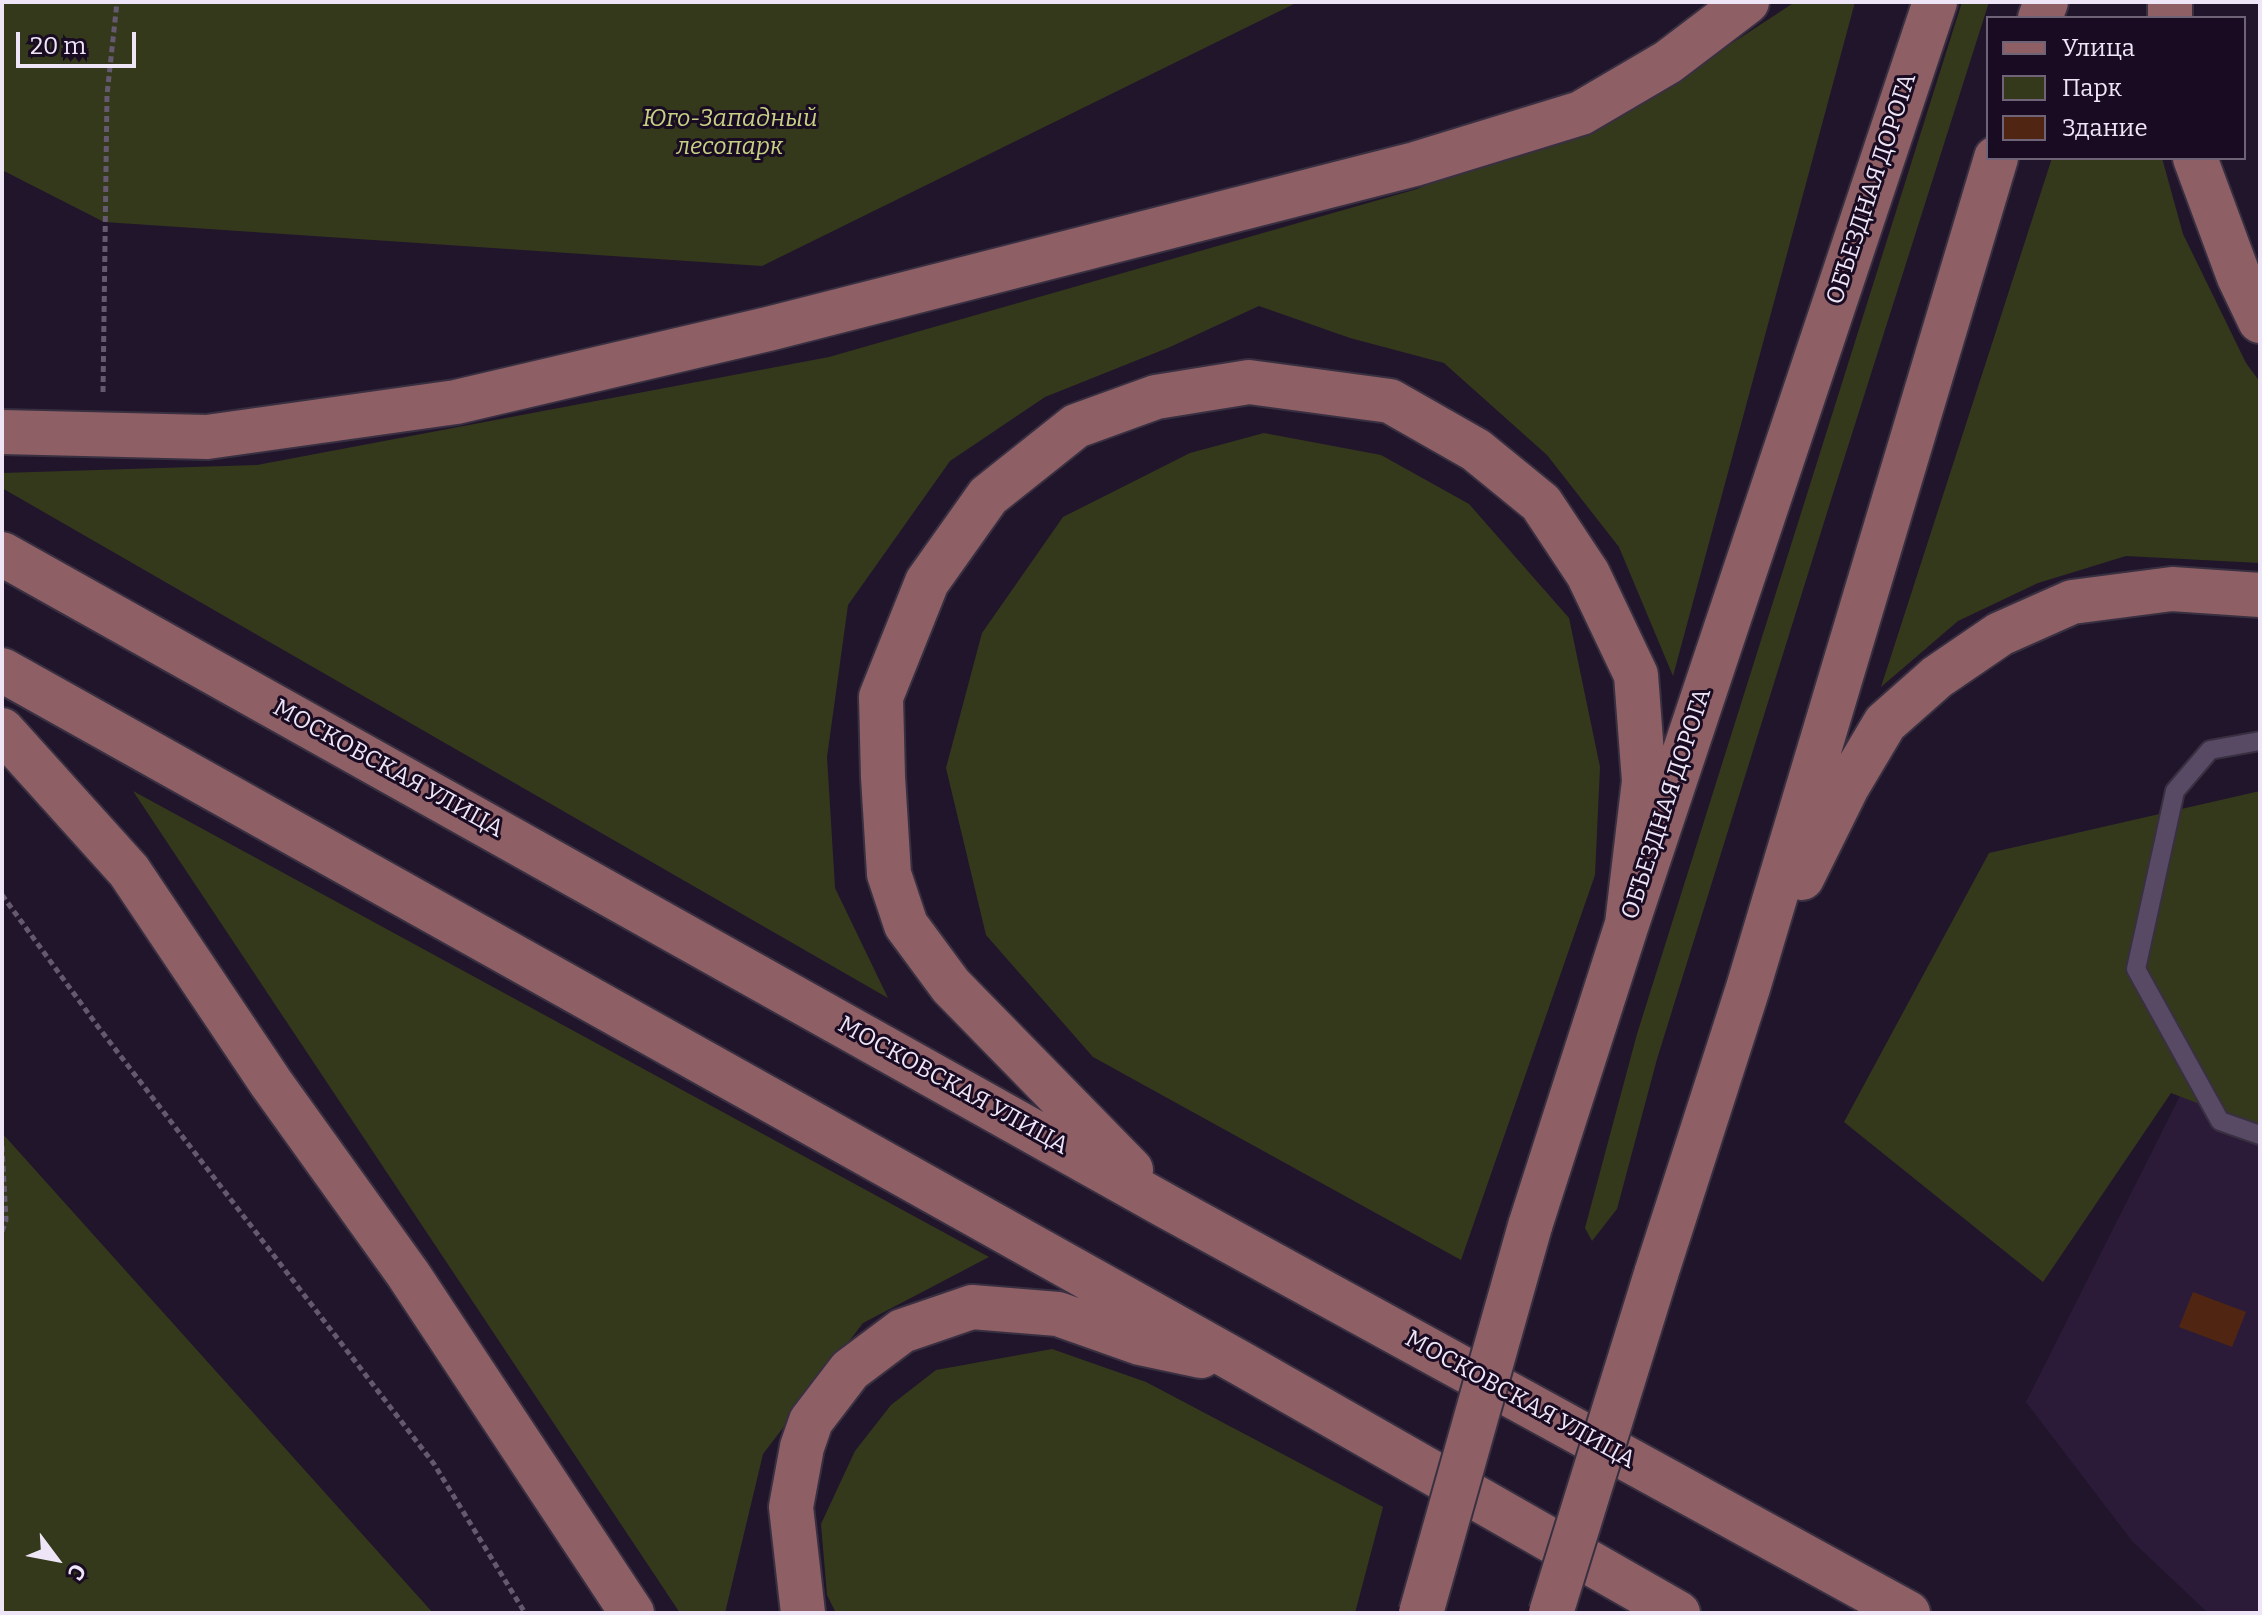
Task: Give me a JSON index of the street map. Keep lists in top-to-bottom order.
{
  "streets": {
    "main road": ["ОБЪЕЗДНАЯ ДОРОГА", "МОСКОВСКАЯ УЛИЦА"]
  },
  "parks": ["Юго-Западный лесопарк"],
  "legend": ["Улица", "Парк", "Здание"],
  "scale_bar": "20 m",
  "north": "bottom right"
}
